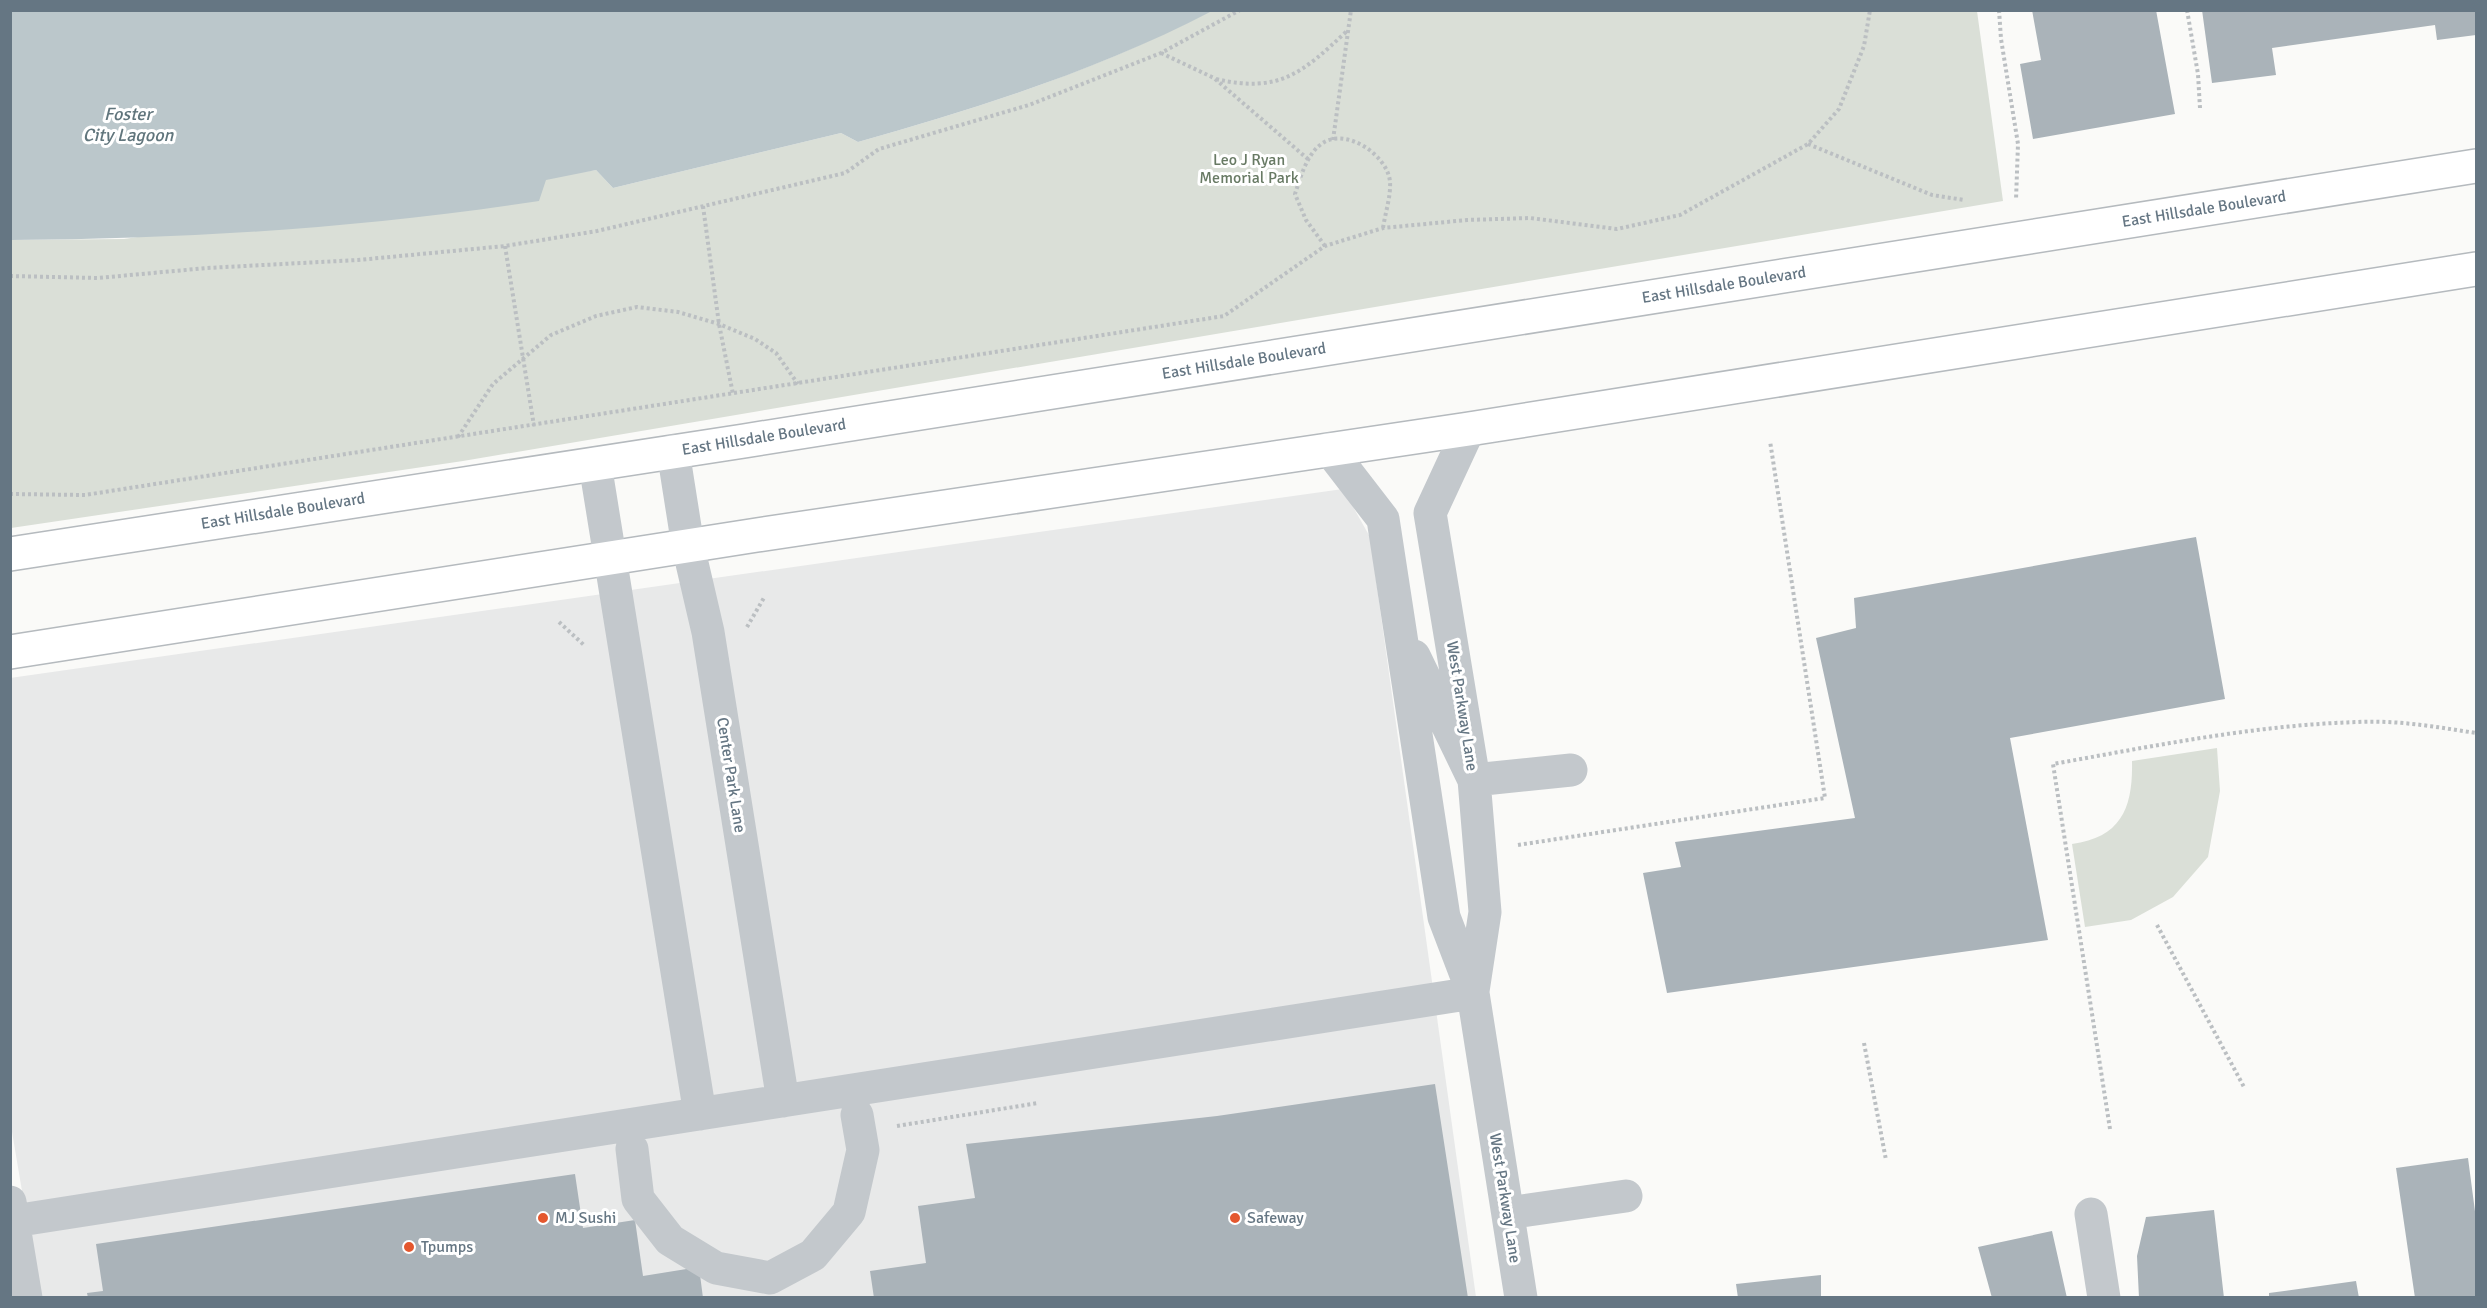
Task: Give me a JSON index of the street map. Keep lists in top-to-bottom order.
{
  "streets": {
    "main road": ["East Hillsdale Boulevard"],
    "street": ["West Parkway Lane", "Center Park Lane"]
  },
  "crossings": [
    ["East Hillsdale Boulevard", "Center Park Lane"]
  ],
  "water": ["Foster City Lagoon"],
  "parks": ["Leo J Ryan Memorial Park"],
  "places": ["MJ Sushi", "Safeway", "Tpumps"]
}
